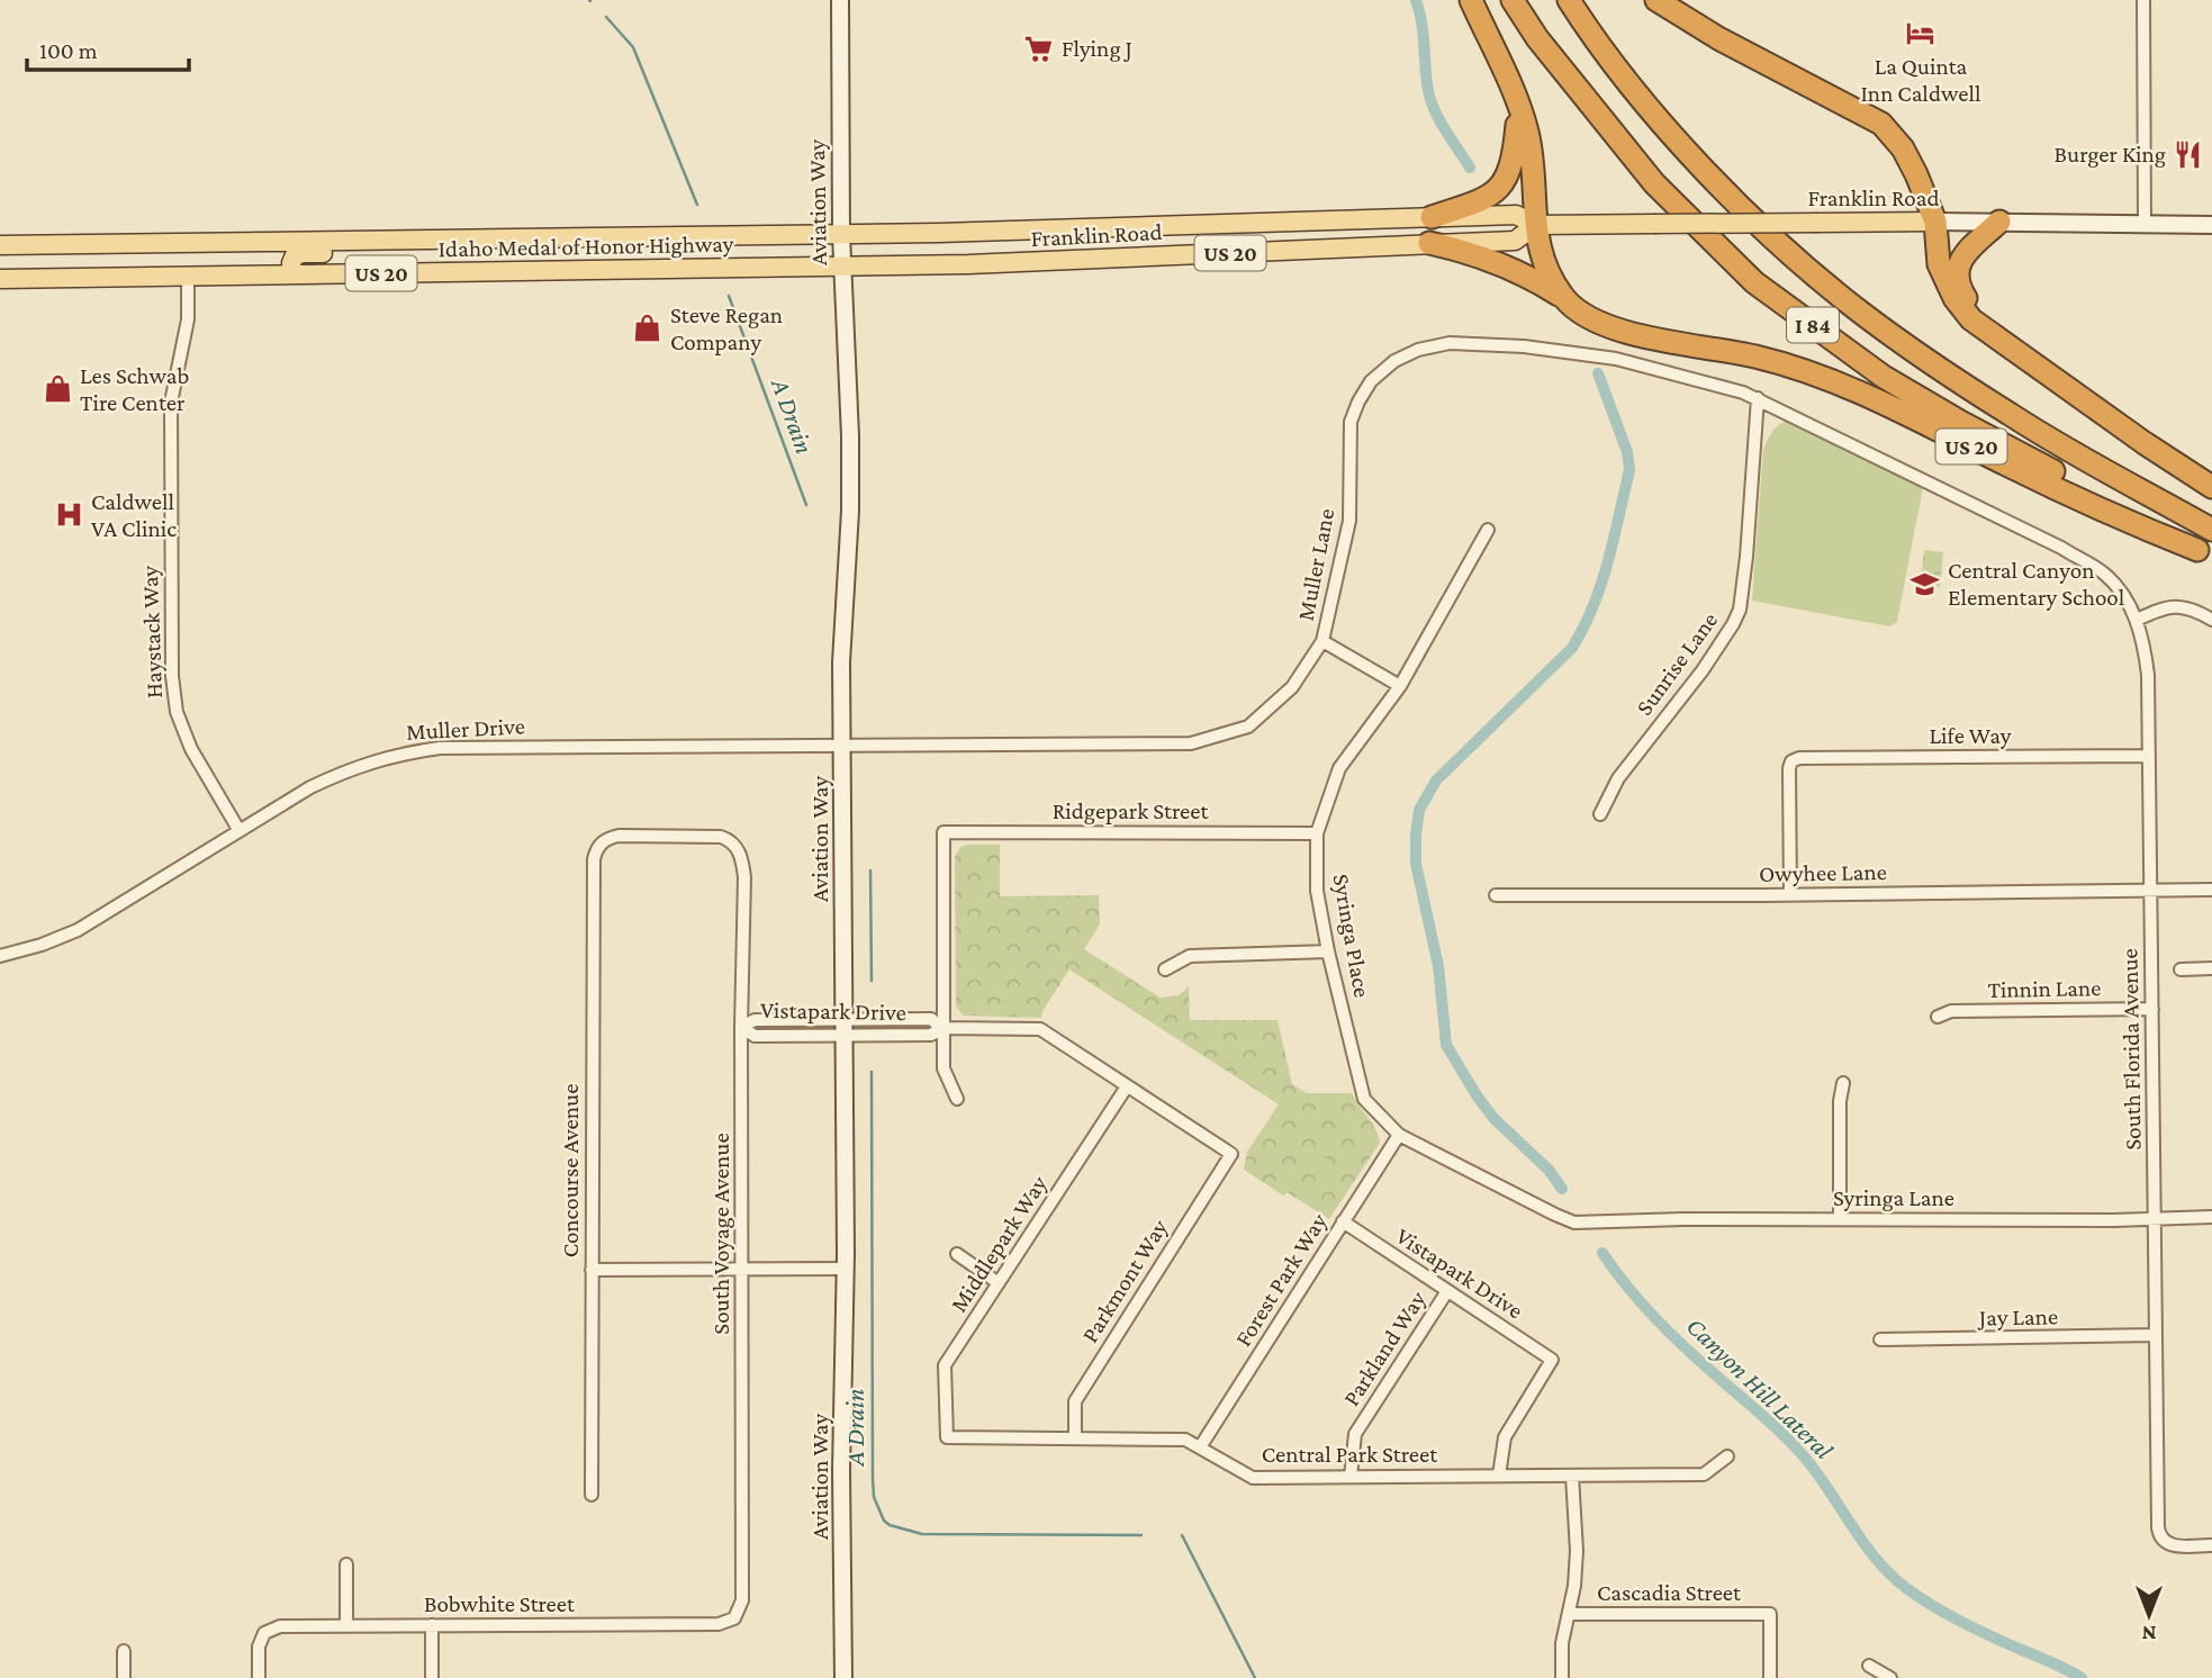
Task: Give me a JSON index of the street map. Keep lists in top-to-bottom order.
{
  "streets": {
    "highway": ["US 20", "I 84"],
    "main road": ["Franklin Road", "Idaho Medal of Honor Highway"],
    "street": [
      "Aviation Way",
      "Muller Lane",
      "Haystack Way",
      "Sunrise Lane",
      "Muller Drive",
      "Life Way",
      "Ridgepark Street",
      "Owyhee Lane",
      "Syringa Place",
      "Tinnin Lane",
      "Vistapark Drive",
      "South Florida Avenue",
      "Concourse Avenue",
      "Syringa Lane",
      "South Voyage Avenue",
      "Middlepark Way",
      "Forest Park Way",
      "Parkmont Way",
      "Jay Lane",
      "Parkland Way",
      "Central Park Street",
      "Cascadia Street",
      "Bobwhite Street"
    ]
  },
  "crossings": [
    ["Franklin Road", "Aviation Way"],
    ["Franklin Road", "Idaho Medal of Honor Highway"],
    ["Franklin Road", "US 20"],
    ["Aviation Way", "Idaho Medal of Honor Highway"],
    ["Aviation Way", "Muller Lane"],
    ["Aviation Way", "Muller Drive"],
    ["Aviation Way", "Vistapark Drive"],
    ["Idaho Medal of Honor Highway", "Haystack Way"],
    ["US 20", "I 84"],
    ["Muller Lane", "Sunrise Lane"],
    ["Muller Lane", "Muller Drive"],
    ["Muller Lane", "South Florida Avenue"],
    ["Haystack Way", "Muller Drive"],
    ["Life Way", "Owyhee Lane"],
    ["Life Way", "South Florida Avenue"],
    ["Ridgepark Street", "Syringa Place"],
    ["Ridgepark Street", "Vistapark Drive"],
    ["Owyhee Lane", "South Florida Avenue"],
    ["Syringa Place", "Syringa Lane"],
    ["Syringa Place", "Forest Park Way"],
    ["Tinnin Lane", "South Florida Avenue"],
    ["Vistapark Drive", "South Voyage Avenue"],
    ["Vistapark Drive", "Middlepark Way"],
    ["Vistapark Drive", "Forest Park Way"],
    ["Vistapark Drive", "Parkmont Way"],
    ["Vistapark Drive", "Parkland Way"],
    ["Vistapark Drive", "Central Park Street"],
    ["South Florida Avenue", "Syringa Lane"],
    ["South Florida Avenue", "Jay Lane"],
    ["Concourse Avenue", "South Voyage Avenue"],
    ["South Voyage Avenue", "Bobwhite Street"],
    ["Middlepark Way", "Central Park Street"],
    ["Forest Park Way", "Central Park Street"],
    ["Parkmont Way", "Central Park Street"],
    ["Parkland Way", "Central Park Street"]
  ],
  "water": ["A Drain", "Canyon Hill Lateral"],
  "places": {
    "hotel": ["La Quinta Inn Caldwell"],
    "supermarket": ["Flying J"],
    "restaurant": ["Burger King"],
    "shop": ["Steve Regan Company", "Les Schwab Tire Center"],
    "hospital": ["Caldwell VA Clinic"],
    "school or university": ["Central Canyon Elementary School"]
  },
  "scale_bar": "100 m",
  "north": "bottom"
}
